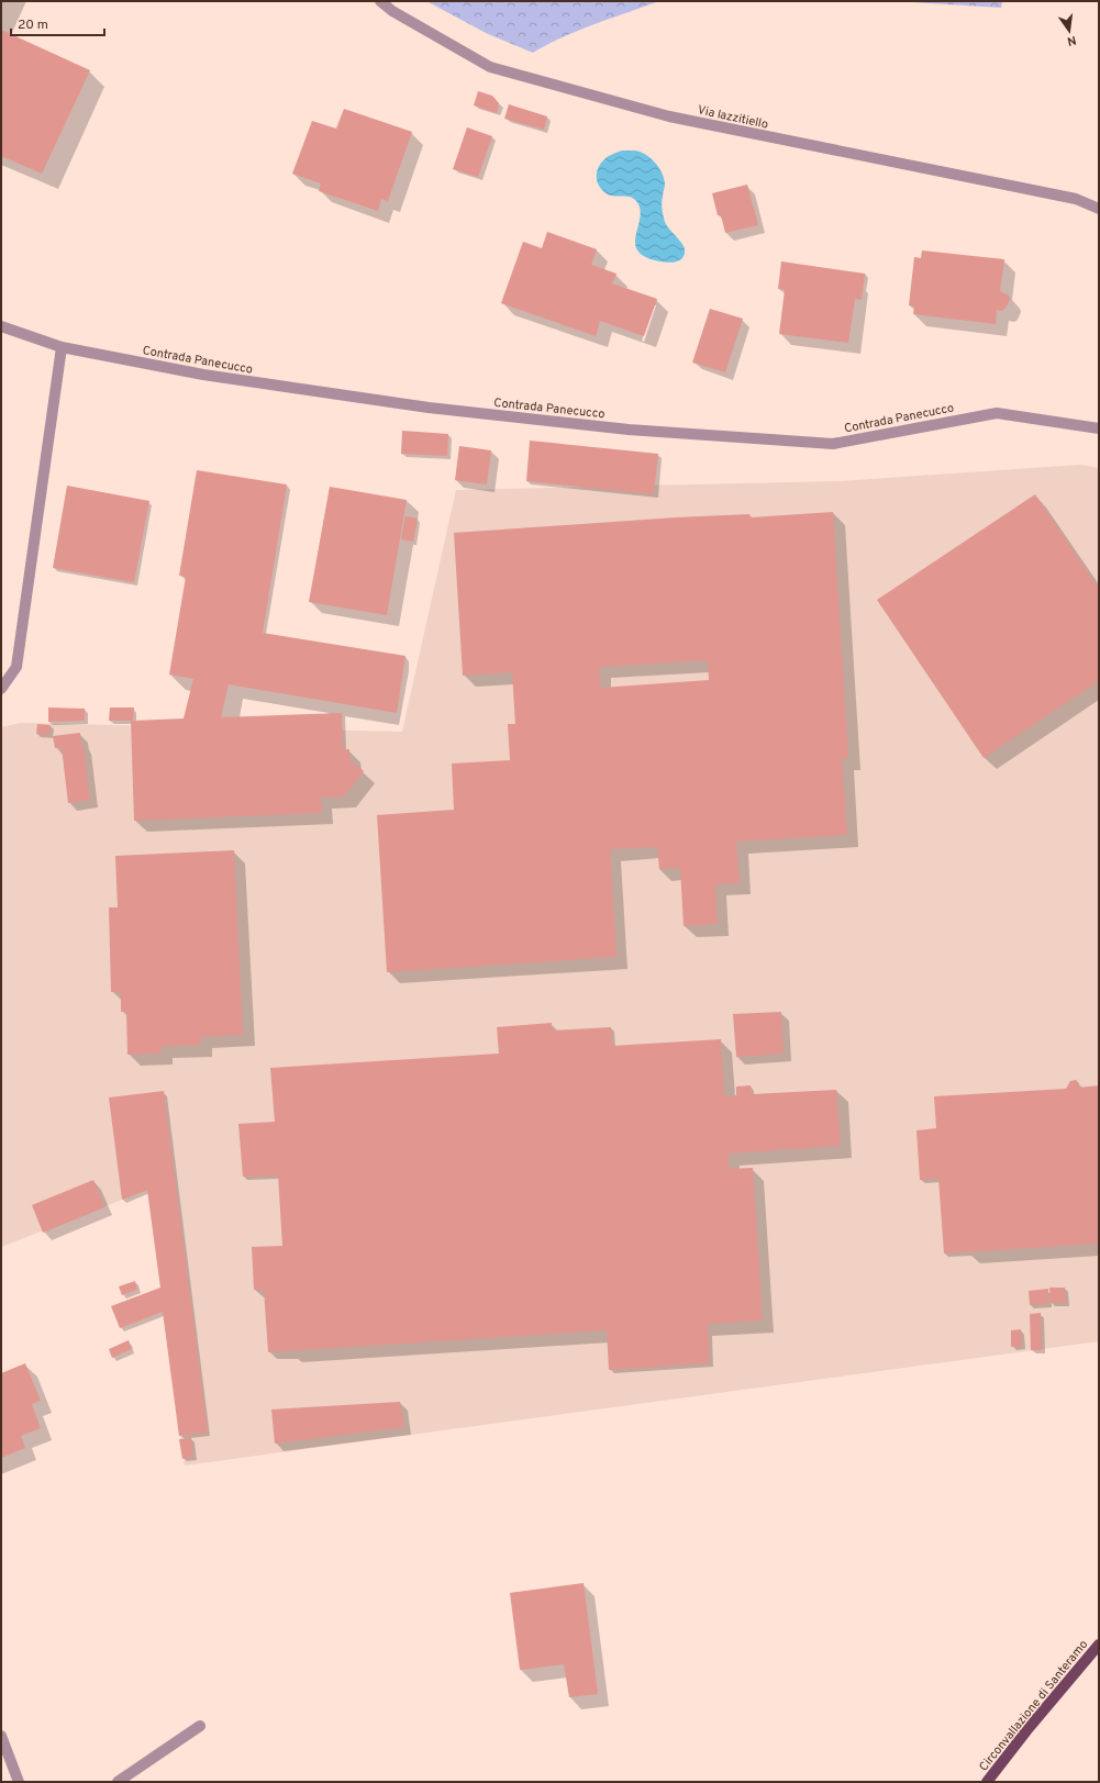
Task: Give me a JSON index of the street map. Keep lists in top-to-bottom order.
{
  "streets": {
    "main road": ["Circonvallazione di Santeramo"],
    "street": ["Via Iazzitiello", "Contrada Panecucco"]
  },
  "scale_bar": "20 m",
  "north": "bottom"
}
